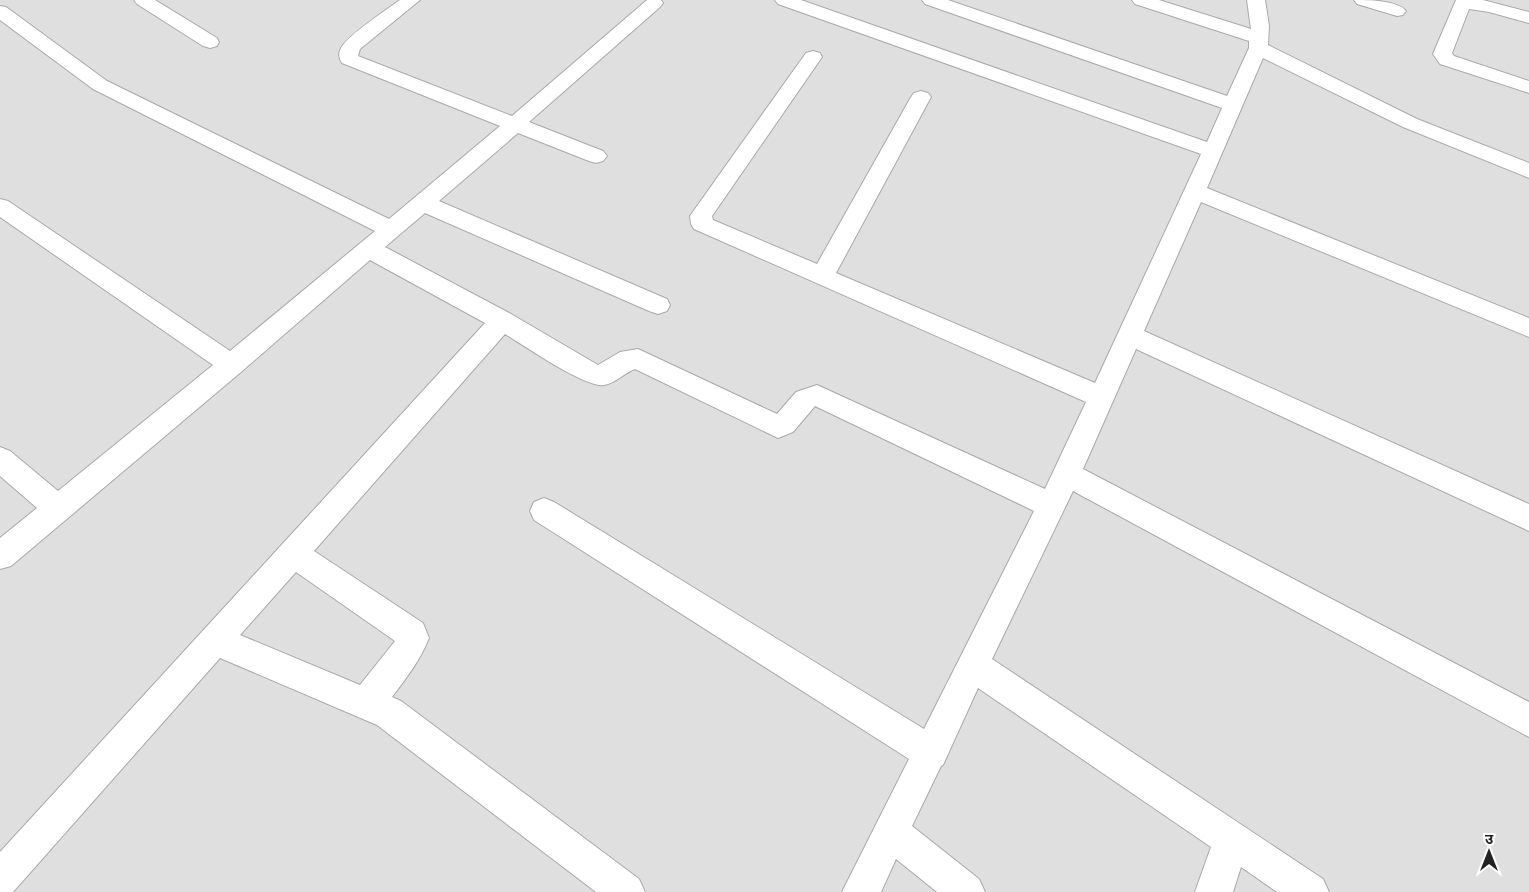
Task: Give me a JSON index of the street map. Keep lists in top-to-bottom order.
{
  "north": "top"
}
